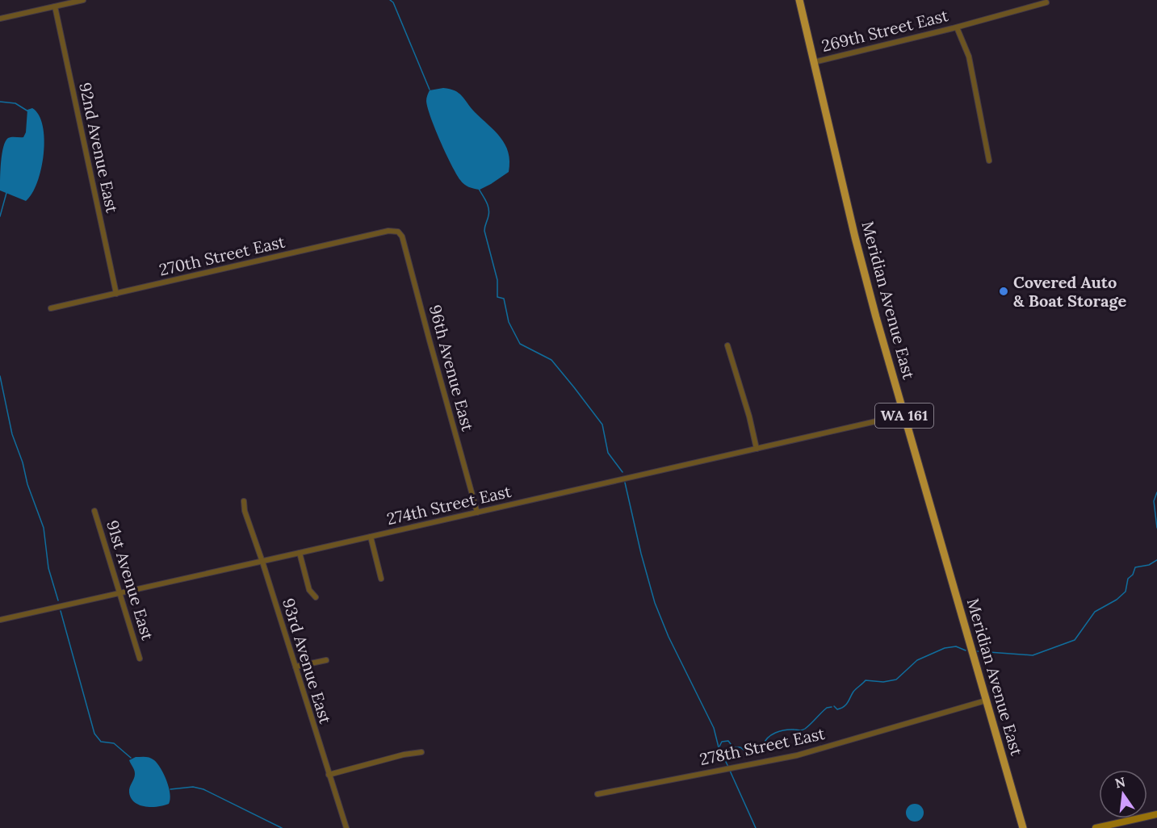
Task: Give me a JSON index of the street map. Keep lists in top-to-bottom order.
{
  "streets": {
    "main road": ["Meridian Avenue East", "WA 161"],
    "street": [
      "269th Street East",
      "92nd Avenue East",
      "270th Street East",
      "96th Avenue East",
      "274th Street East",
      "91st Avenue East",
      "93rd Avenue East",
      "278th Street East"
    ]
  },
  "crossings": [
    ["269th Street East", "Meridian Avenue East"],
    ["92nd Avenue East", "270th Street East"],
    ["270th Street East", "96th Avenue East"],
    ["Meridian Avenue East", "274th Street East"],
    ["Meridian Avenue East", "278th Street East"],
    ["96th Avenue East", "274th Street East"],
    ["274th Street East", "91st Avenue East"],
    ["274th Street East", "93rd Avenue East"]
  ],
  "places": ["Covered Auto & Boat Storage"],
  "north": "top"
}
